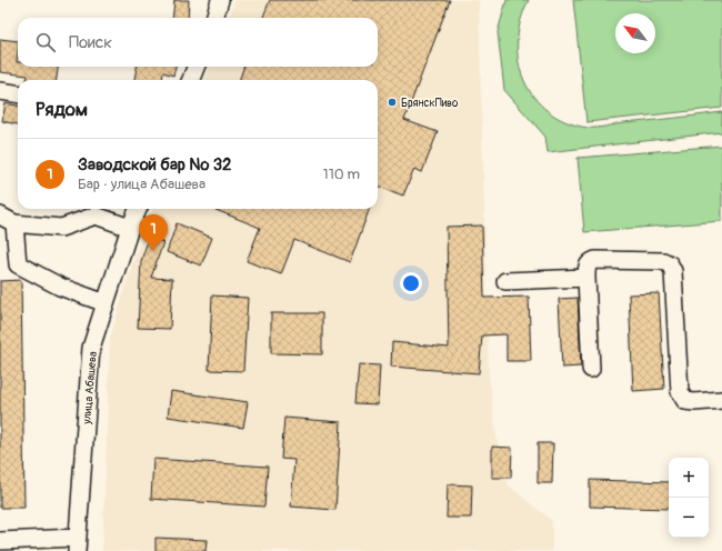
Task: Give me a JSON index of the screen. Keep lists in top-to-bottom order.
{
  "streets": {
    "street": ["улица Абашева"]
  },
  "places": ["БрянскПиво"],
  "north": "top left",
  "page": {
    "search": "Поиск",
    "heading": "Рядом",
    "list": [
      {
        "mark": "1",
        "name": "Заводской бар № 32",
        "note": "Бар · улица Абашева",
        "value": "110 m"
      }
    ],
    "pins": "1",
    "map_buttons": ["+", "−"]
  }
}
